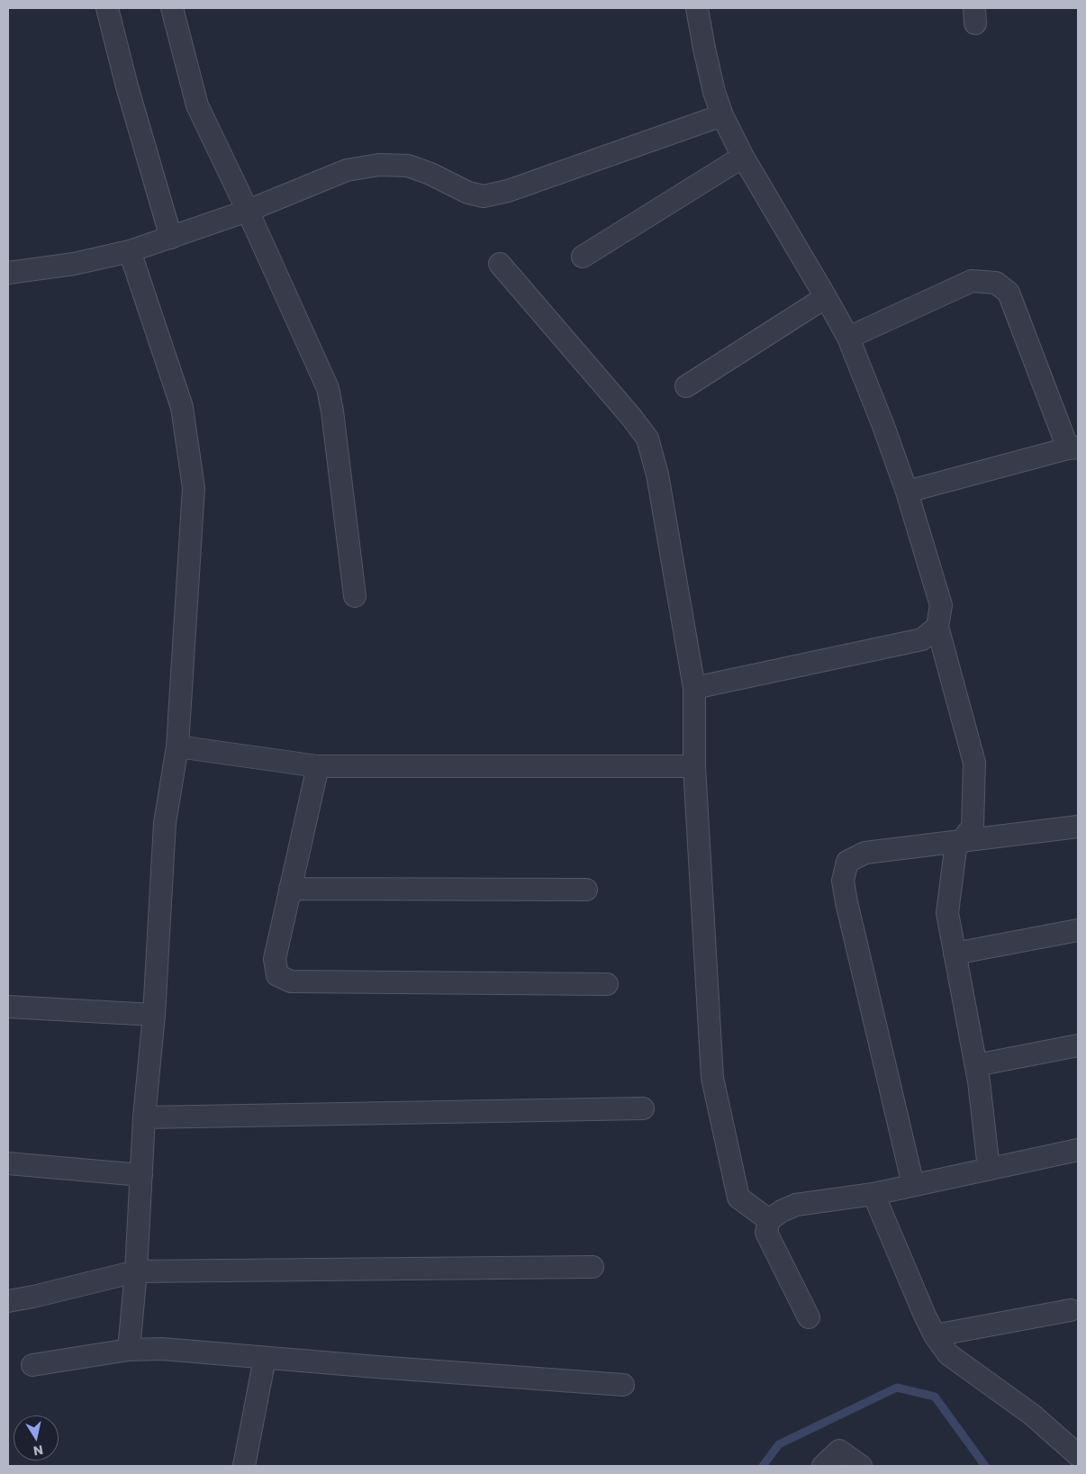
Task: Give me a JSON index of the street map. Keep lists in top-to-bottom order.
{
  "north": "bottom"
}
